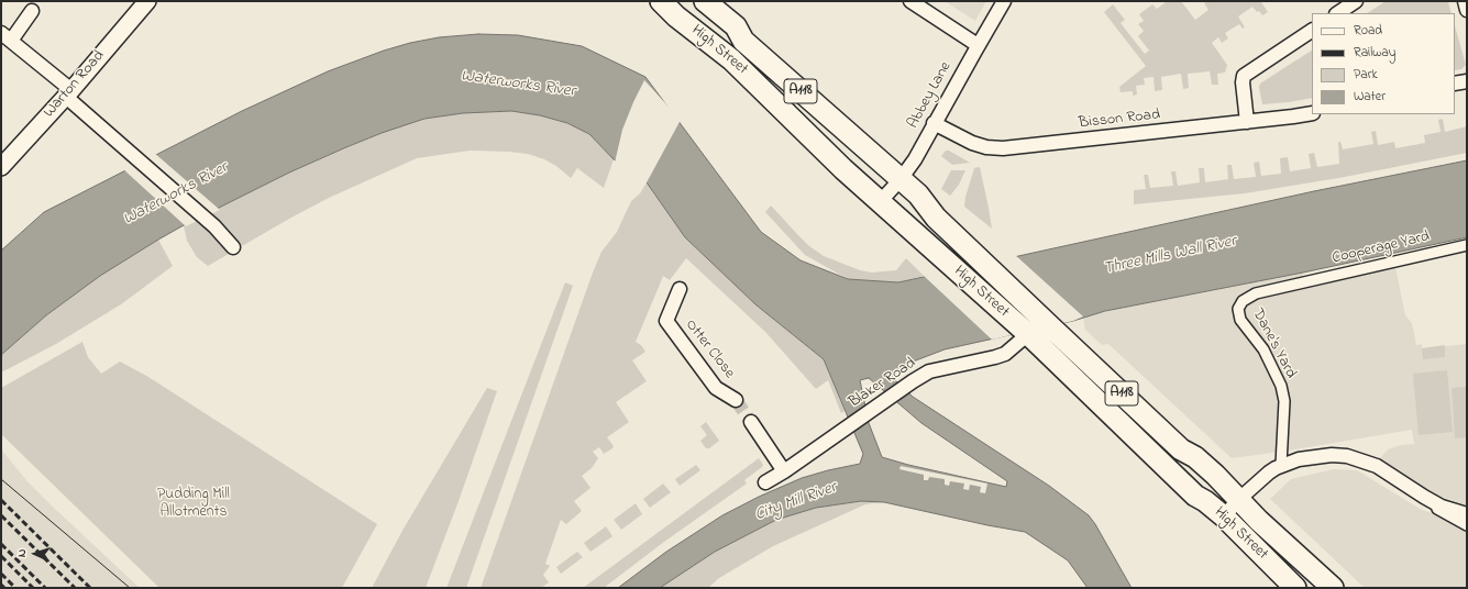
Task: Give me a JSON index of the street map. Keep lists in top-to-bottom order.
{
  "streets": {
    "main road": ["High Street", "A118"],
    "street": [
      "Warton Road",
      "Abbey Lane",
      "Bisson Road",
      "Cooperage Yard",
      "Dane's Yard",
      "Otter Close",
      "Blaker Road"
    ]
  },
  "crossings": [
    ["High Street", "Abbey Lane"],
    ["High Street", "Blaker Road"],
    ["Abbey Lane", "Bisson Road"],
    ["Cooperage Yard", "Dane's Yard"]
  ],
  "water": ["Waterworks River", "Three Mills Wall River", "City Mill River"],
  "parks": ["Pudding Mill Allotments"],
  "legend": [
    "Road",
    "Railway",
    "Park",
    "Water"
  ],
  "north": "left"
}
